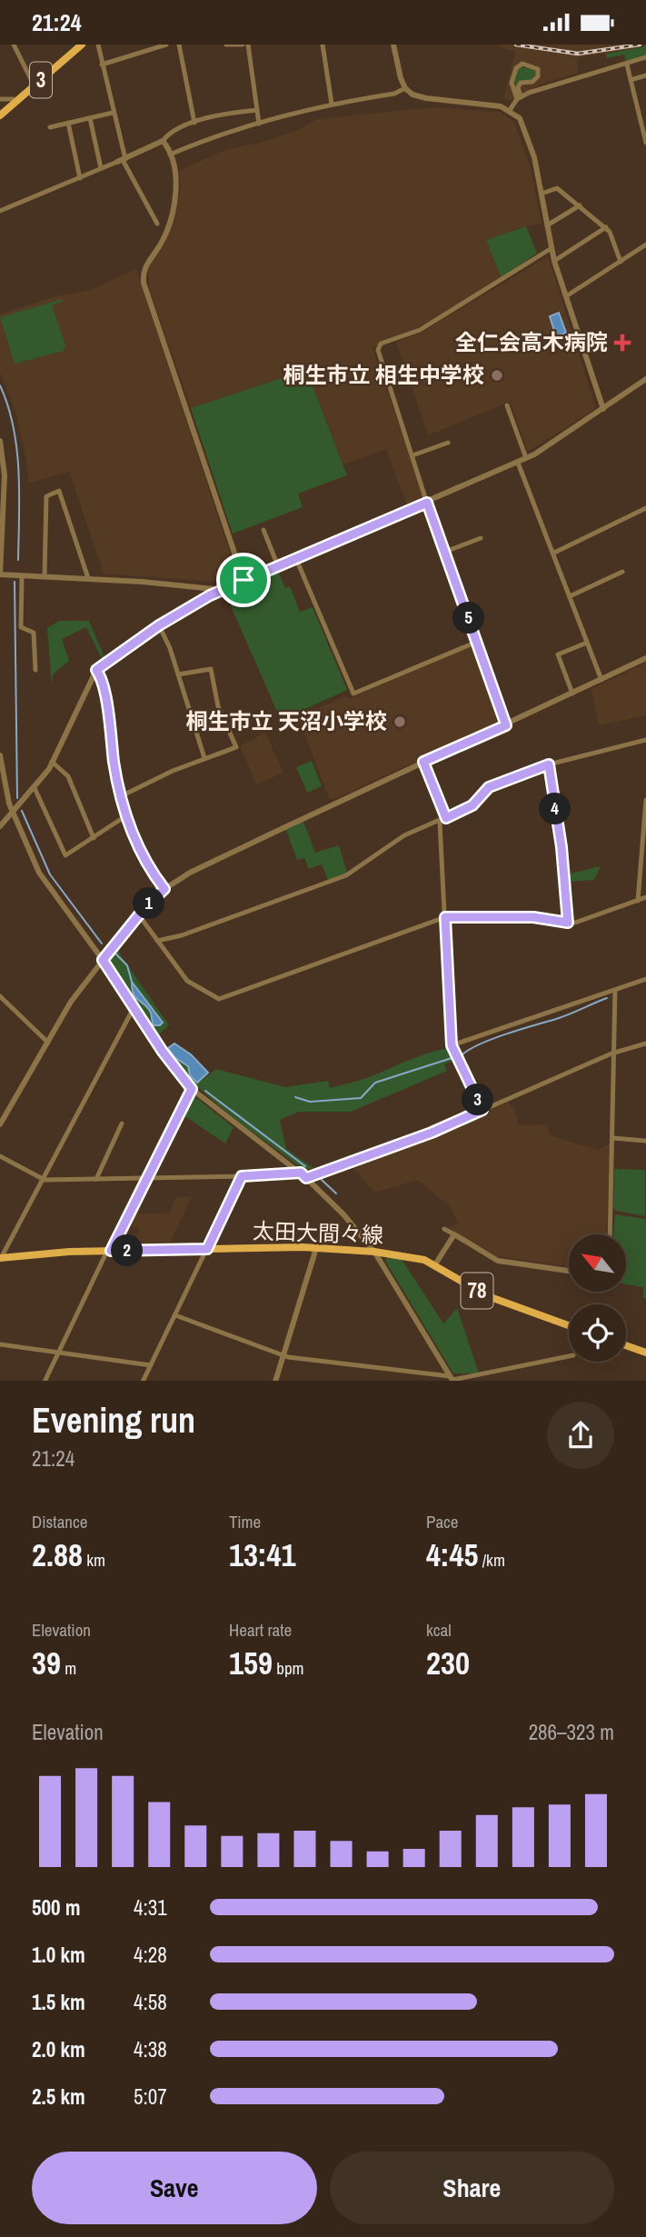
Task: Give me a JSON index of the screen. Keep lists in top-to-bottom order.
{
  "streets": {
    "main road": ["3", "太田大間々線", "78"]
  },
  "places": {
    "health": ["全仁会高木病院"],
    "other": ["桐生市立 相生中学校", "桐生市立 天沼小学校"]
  },
  "north": "top left",
  "page": {
    "status": "21:24",
    "pins": [
      "5",
      "4",
      "1",
      "3",
      "2"
    ],
    "heading": ["Evening run", "21:24"],
    "stats": [
      ["Distance", "2.88 km"],
      ["Time", "13:41"],
      ["Pace", "4:45 /km"],
      ["Elevation", "39 m"],
      ["Heart rate", "159 bpm"],
      ["kcal", "230"]
    ],
    "chart": ["Elevation", "286–323 m"],
    "list": [
      {
        "name": "500 m",
        "note": "4:31"
      },
      {
        "name": "1.0 km",
        "note": "4:28"
      },
      {
        "name": "1.5 km",
        "note": "4:58"
      },
      {
        "name": "2.0 km",
        "note": "4:38"
      },
      {
        "name": "2.5 km",
        "note": "5:07"
      }
    ],
    "buttons": ["Save", "Share"]
  }
}
